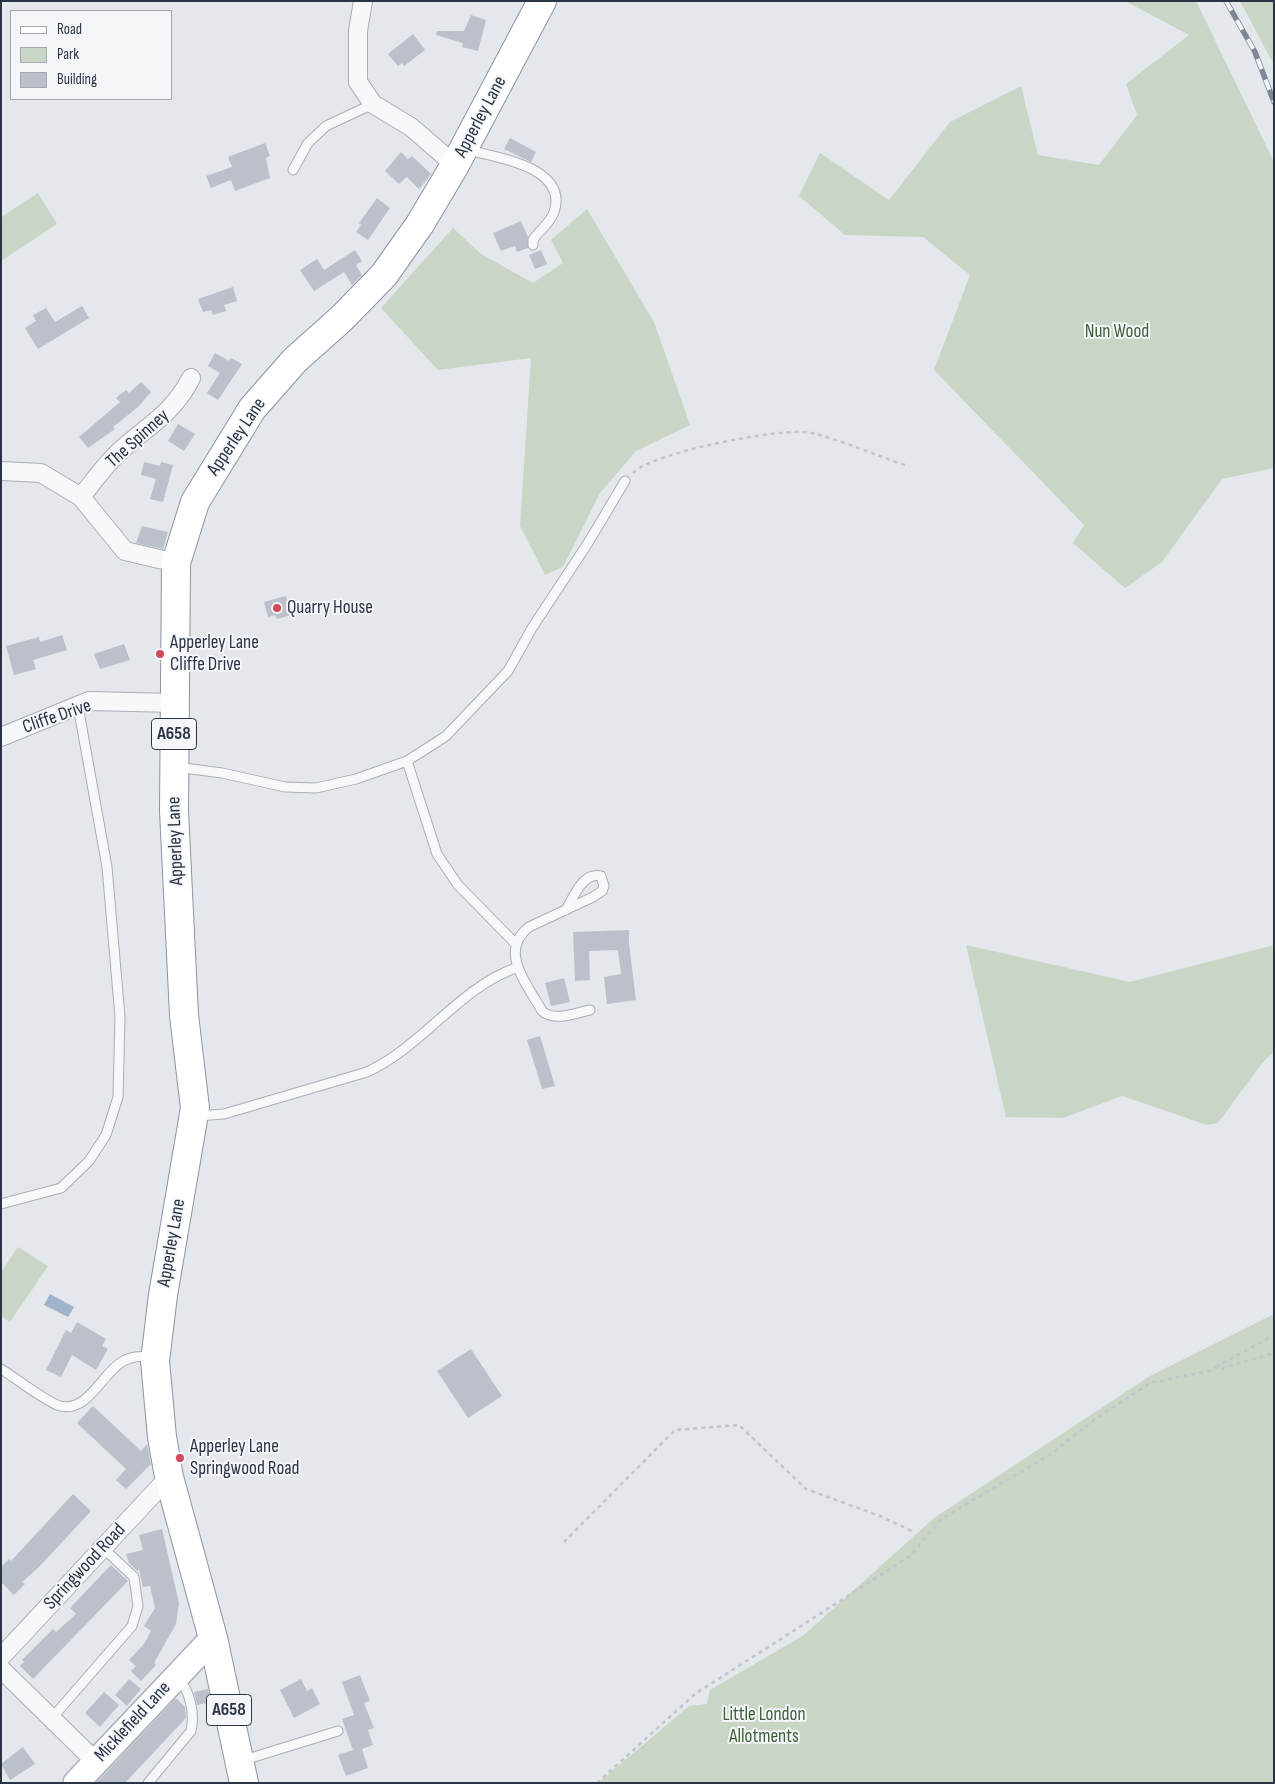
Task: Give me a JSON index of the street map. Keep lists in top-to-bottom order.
{
  "streets": {
    "highway": ["Apperley Lane", "A658"],
    "main road": ["Micklefield Lane"],
    "street": ["The Spinney", "Cliffe Drive", "Springwood Road"]
  },
  "crossings": [
    ["Apperley Lane", "Cliffe Drive"],
    ["Apperley Lane", "Springwood Road"],
    ["Apperley Lane", "Micklefield Lane"]
  ],
  "parks": ["Nun Wood", "Little London Allotments"],
  "places": ["Quarry House", "Apperley Lane Cliffe Drive", "Apperley Lane Springwood Road"],
  "legend": ["Road", "Park", "Building"]
}
